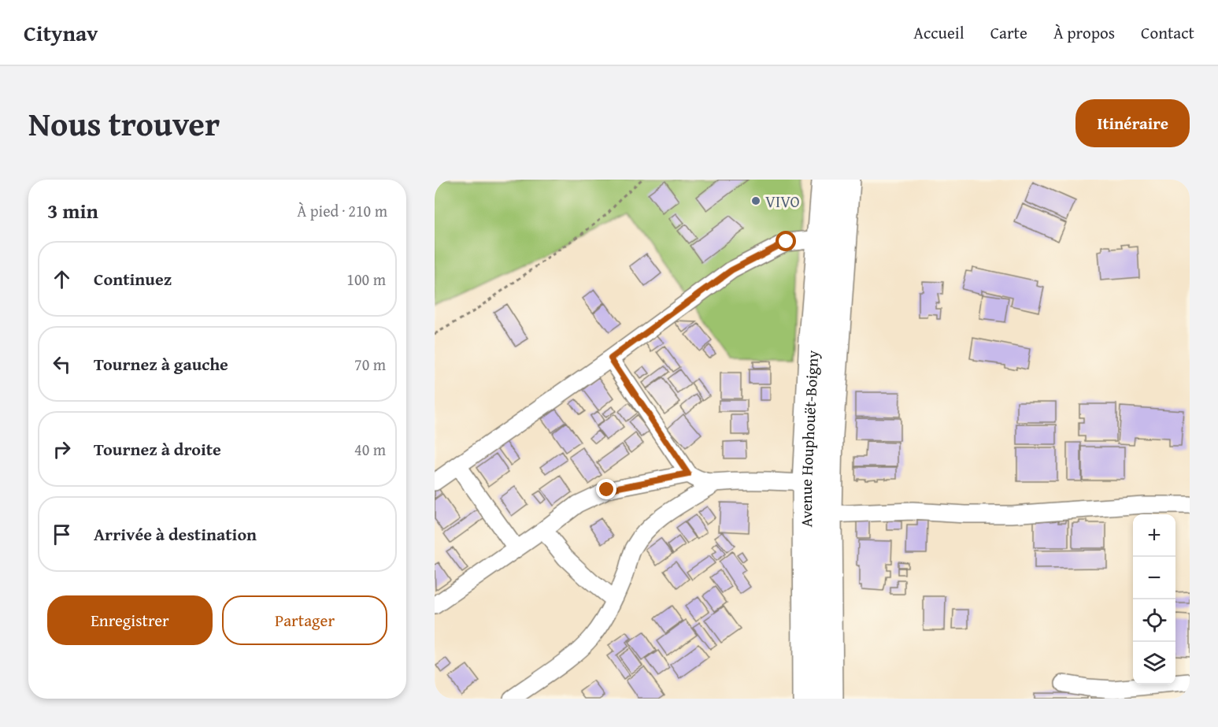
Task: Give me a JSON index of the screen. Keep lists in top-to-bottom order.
{
  "streets": {
    "highway": ["Avenue Houphouët-Boigny"]
  },
  "places": ["VIVO"],
  "page": {
    "header": "Citynav",
    "nav": [
      "Accueil",
      "Carte",
      "À propos",
      "Contact"
    ],
    "title": "Nous trouver",
    "buttons": [
      "Itinéraire",
      ["Enregistrer", "Partager"]
    ],
    "heading": ["3 min", "À pied · 210 m"],
    "list": [
      ["Continuez", "100 m"],
      ["Tournez à gauche", "70 m"],
      ["Tournez à droite", "40 m"],
      "Arrivée à destination"
    ],
    "map_buttons": ["+", "−"]
  }
}
